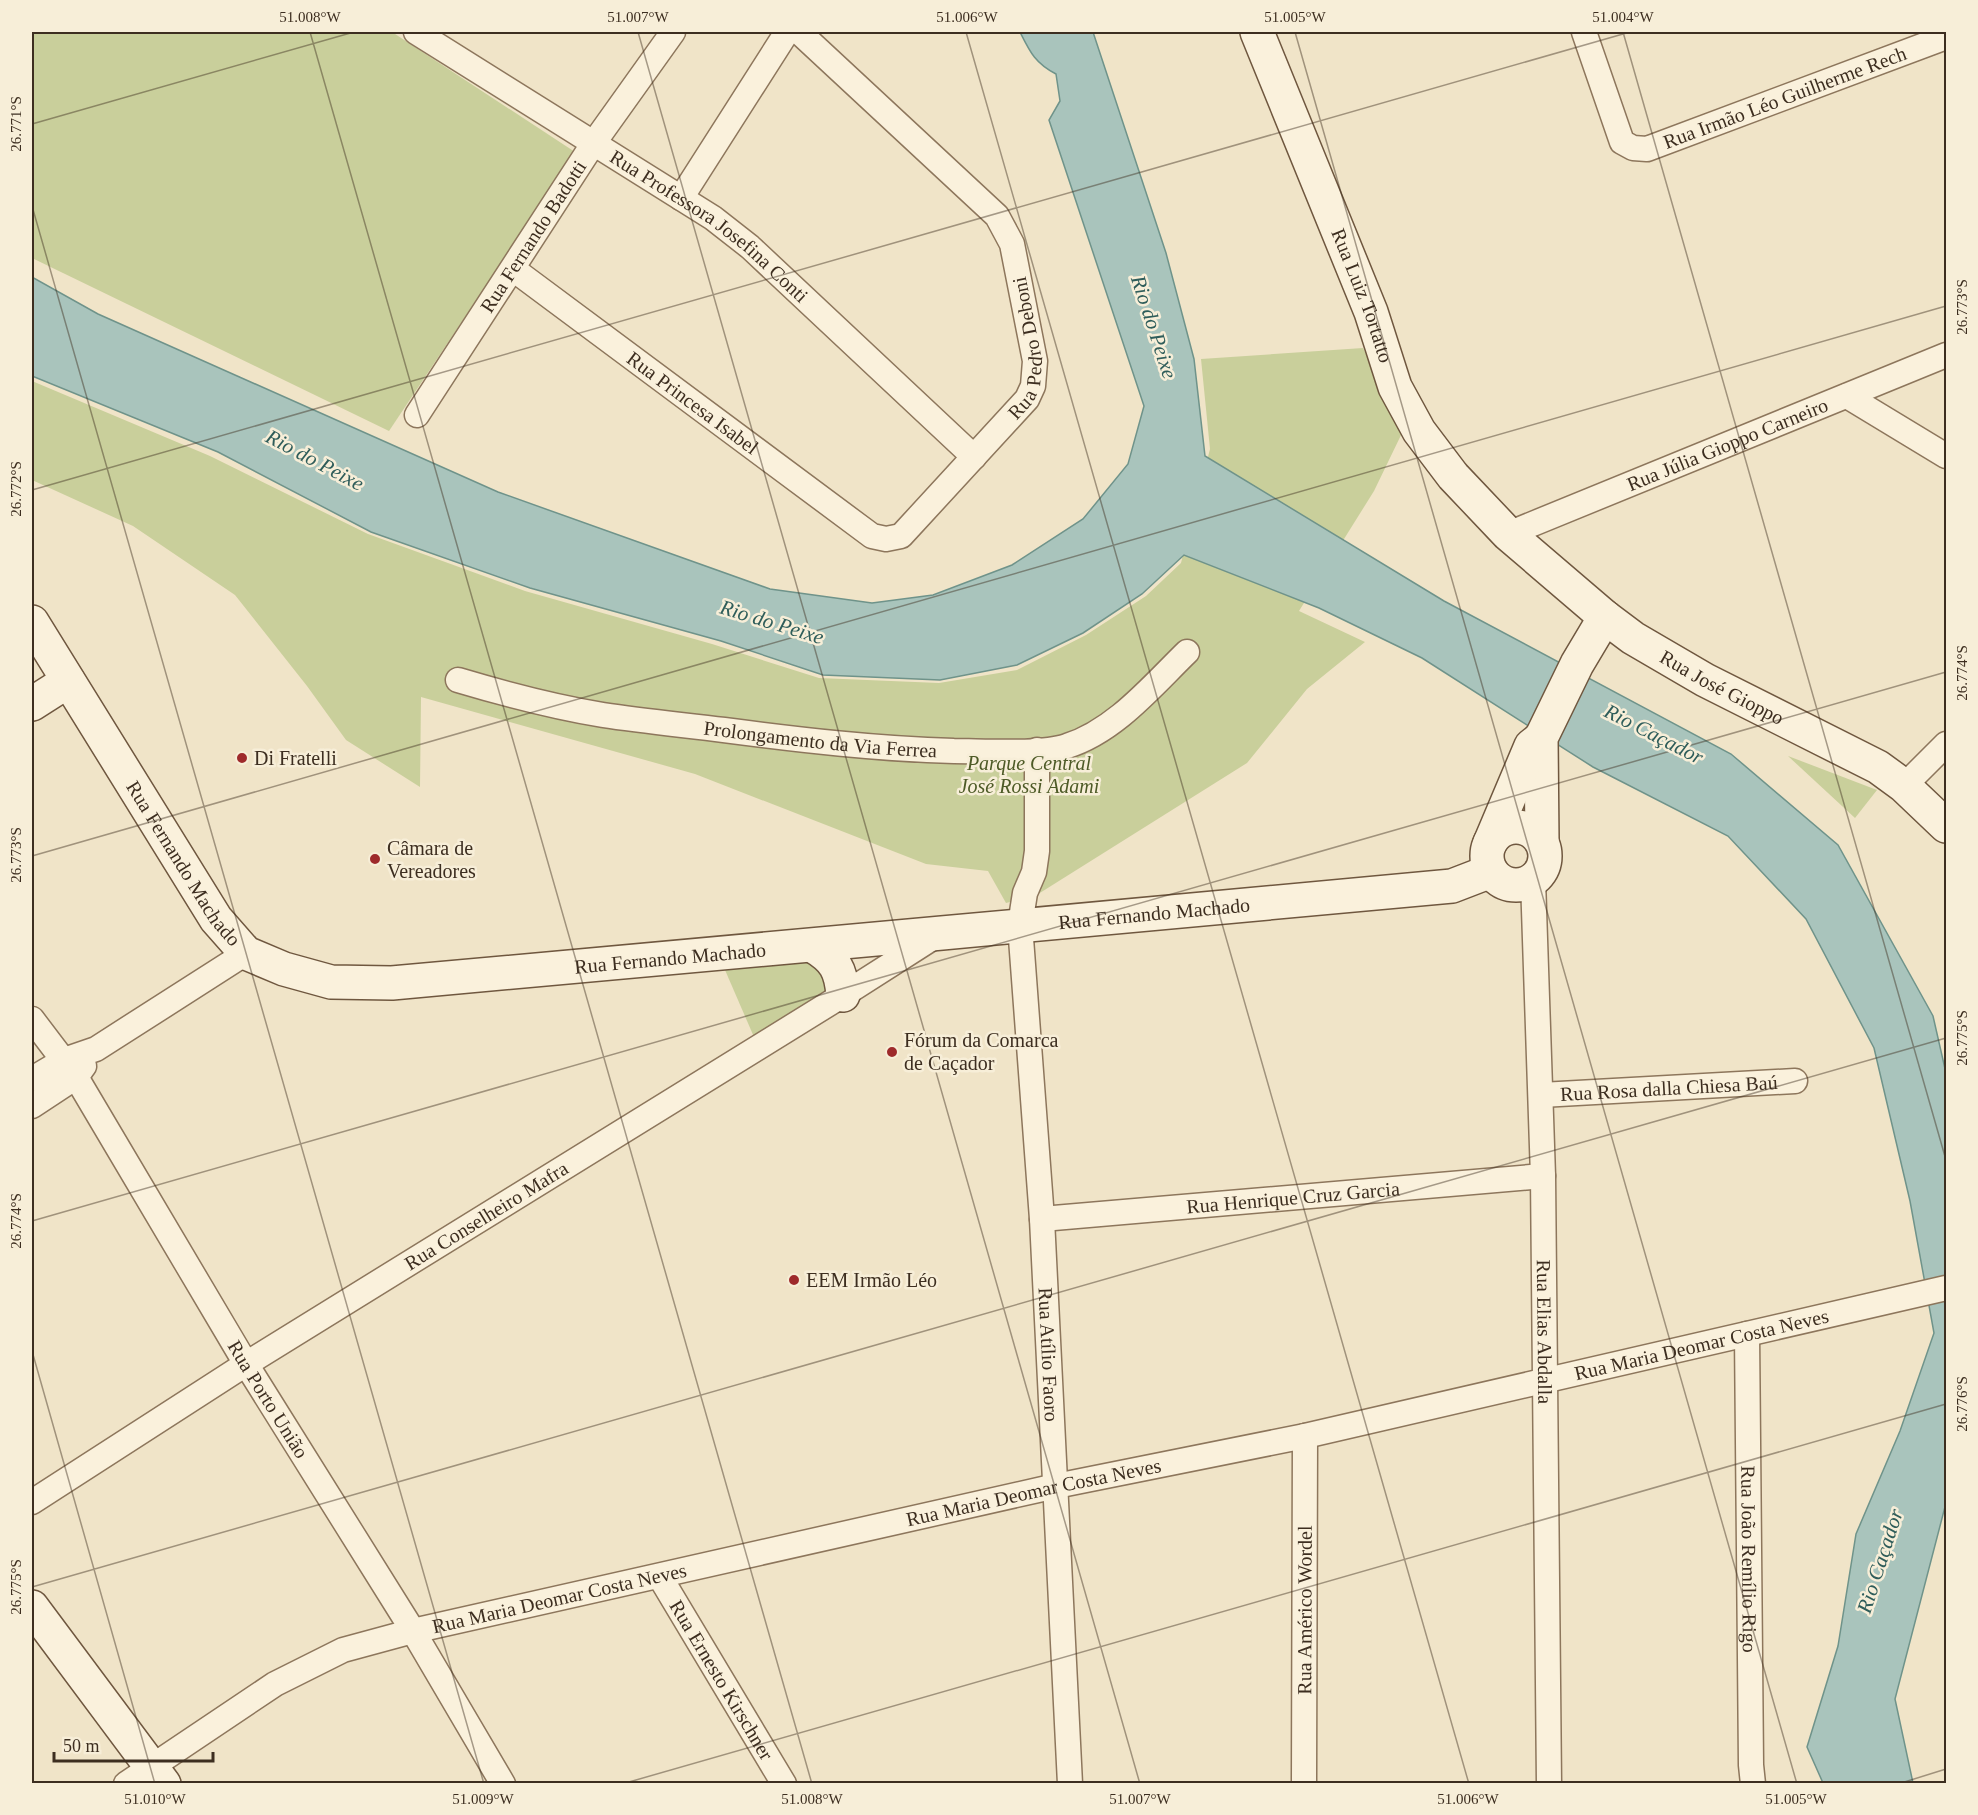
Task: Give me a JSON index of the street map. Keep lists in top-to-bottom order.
{
  "streets": {
    "main road": ["Rua Luiz Tortatto", "Rua José Gioppo", "Rua Fernando Machado"],
    "street": [
      "Rua Irmão Léo Guilherme Rech",
      "Rua Professora Josefina Conti",
      "Rua Fernando Badotti",
      "Rua Pedro Deboni",
      "Rua Princesa Isabel",
      "Rua Júlia Gioppo Carneiro",
      "Prolongamento da Via Ferrea",
      "Rua Rosa dalla Chiesa Baú",
      "Rua Henrique Cruz Garcia",
      "Rua Conselheiro Mafra",
      "Rua Elias Abdalla",
      "Rua Maria Deomar Costa Neves",
      "Rua Atílio Faoro",
      "Rua Porto União",
      "Rua João Remílio Rigo",
      "Rua Américo Wordel",
      "Rua Ernesto Kirschner"
    ]
  },
  "crossings": [
    ["Rua Professora Josefina Conti", "Rua Fernando Badotti"],
    ["Rua Professora Josefina Conti", "Rua Pedro Deboni"],
    ["Rua Fernando Badotti", "Rua Princesa Isabel"],
    ["Rua Luiz Tortatto", "Rua Júlia Gioppo Carneiro"],
    ["Rua Luiz Tortatto", "Rua José Gioppo"],
    ["Rua Pedro Deboni", "Rua Princesa Isabel"],
    ["Rua Júlia Gioppo Carneiro", "Rua José Gioppo"],
    ["Prolongamento da Via Ferrea", "Rua Atílio Faoro"],
    ["Rua Fernando Machado", "Rua Conselheiro Mafra"],
    ["Rua Fernando Machado", "Rua Elias Abdalla"],
    ["Rua Fernando Machado", "Rua Atílio Faoro"],
    ["Rua Rosa dalla Chiesa Baú", "Rua Elias Abdalla"],
    ["Rua Henrique Cruz Garcia", "Rua Elias Abdalla"],
    ["Rua Henrique Cruz Garcia", "Rua Atílio Faoro"],
    ["Rua Conselheiro Mafra", "Rua Porto União"],
    ["Rua Elias Abdalla", "Rua Maria Deomar Costa Neves"],
    ["Rua Maria Deomar Costa Neves", "Rua Atílio Faoro"],
    ["Rua Maria Deomar Costa Neves", "Rua Porto União"],
    ["Rua Maria Deomar Costa Neves", "Rua João Remílio Rigo"],
    ["Rua Maria Deomar Costa Neves", "Rua Américo Wordel"],
    ["Rua Maria Deomar Costa Neves", "Rua Ernesto Kirschner"]
  ],
  "water": ["Rio do Peixe", "Rio Caçador"],
  "parks": ["Parque Central José Rossi Adami"],
  "places": [
    "Di Fratelli",
    "Câmara de Vereadores",
    "Fórum da Comarca de Caçador",
    "EEM Irmão Léo"
  ],
  "scale_bar": "50 m",
  "coordinates": [
    "51.008°W",
    "51.007°W",
    "51.006°W",
    "51.005°W",
    "51.004°W",
    "26.771°S",
    "26.773°S",
    "26.772°S",
    "26.774°S",
    "26.775°S",
    "26.776°S",
    "51.010°W",
    "51.009°W"
  ]
}
